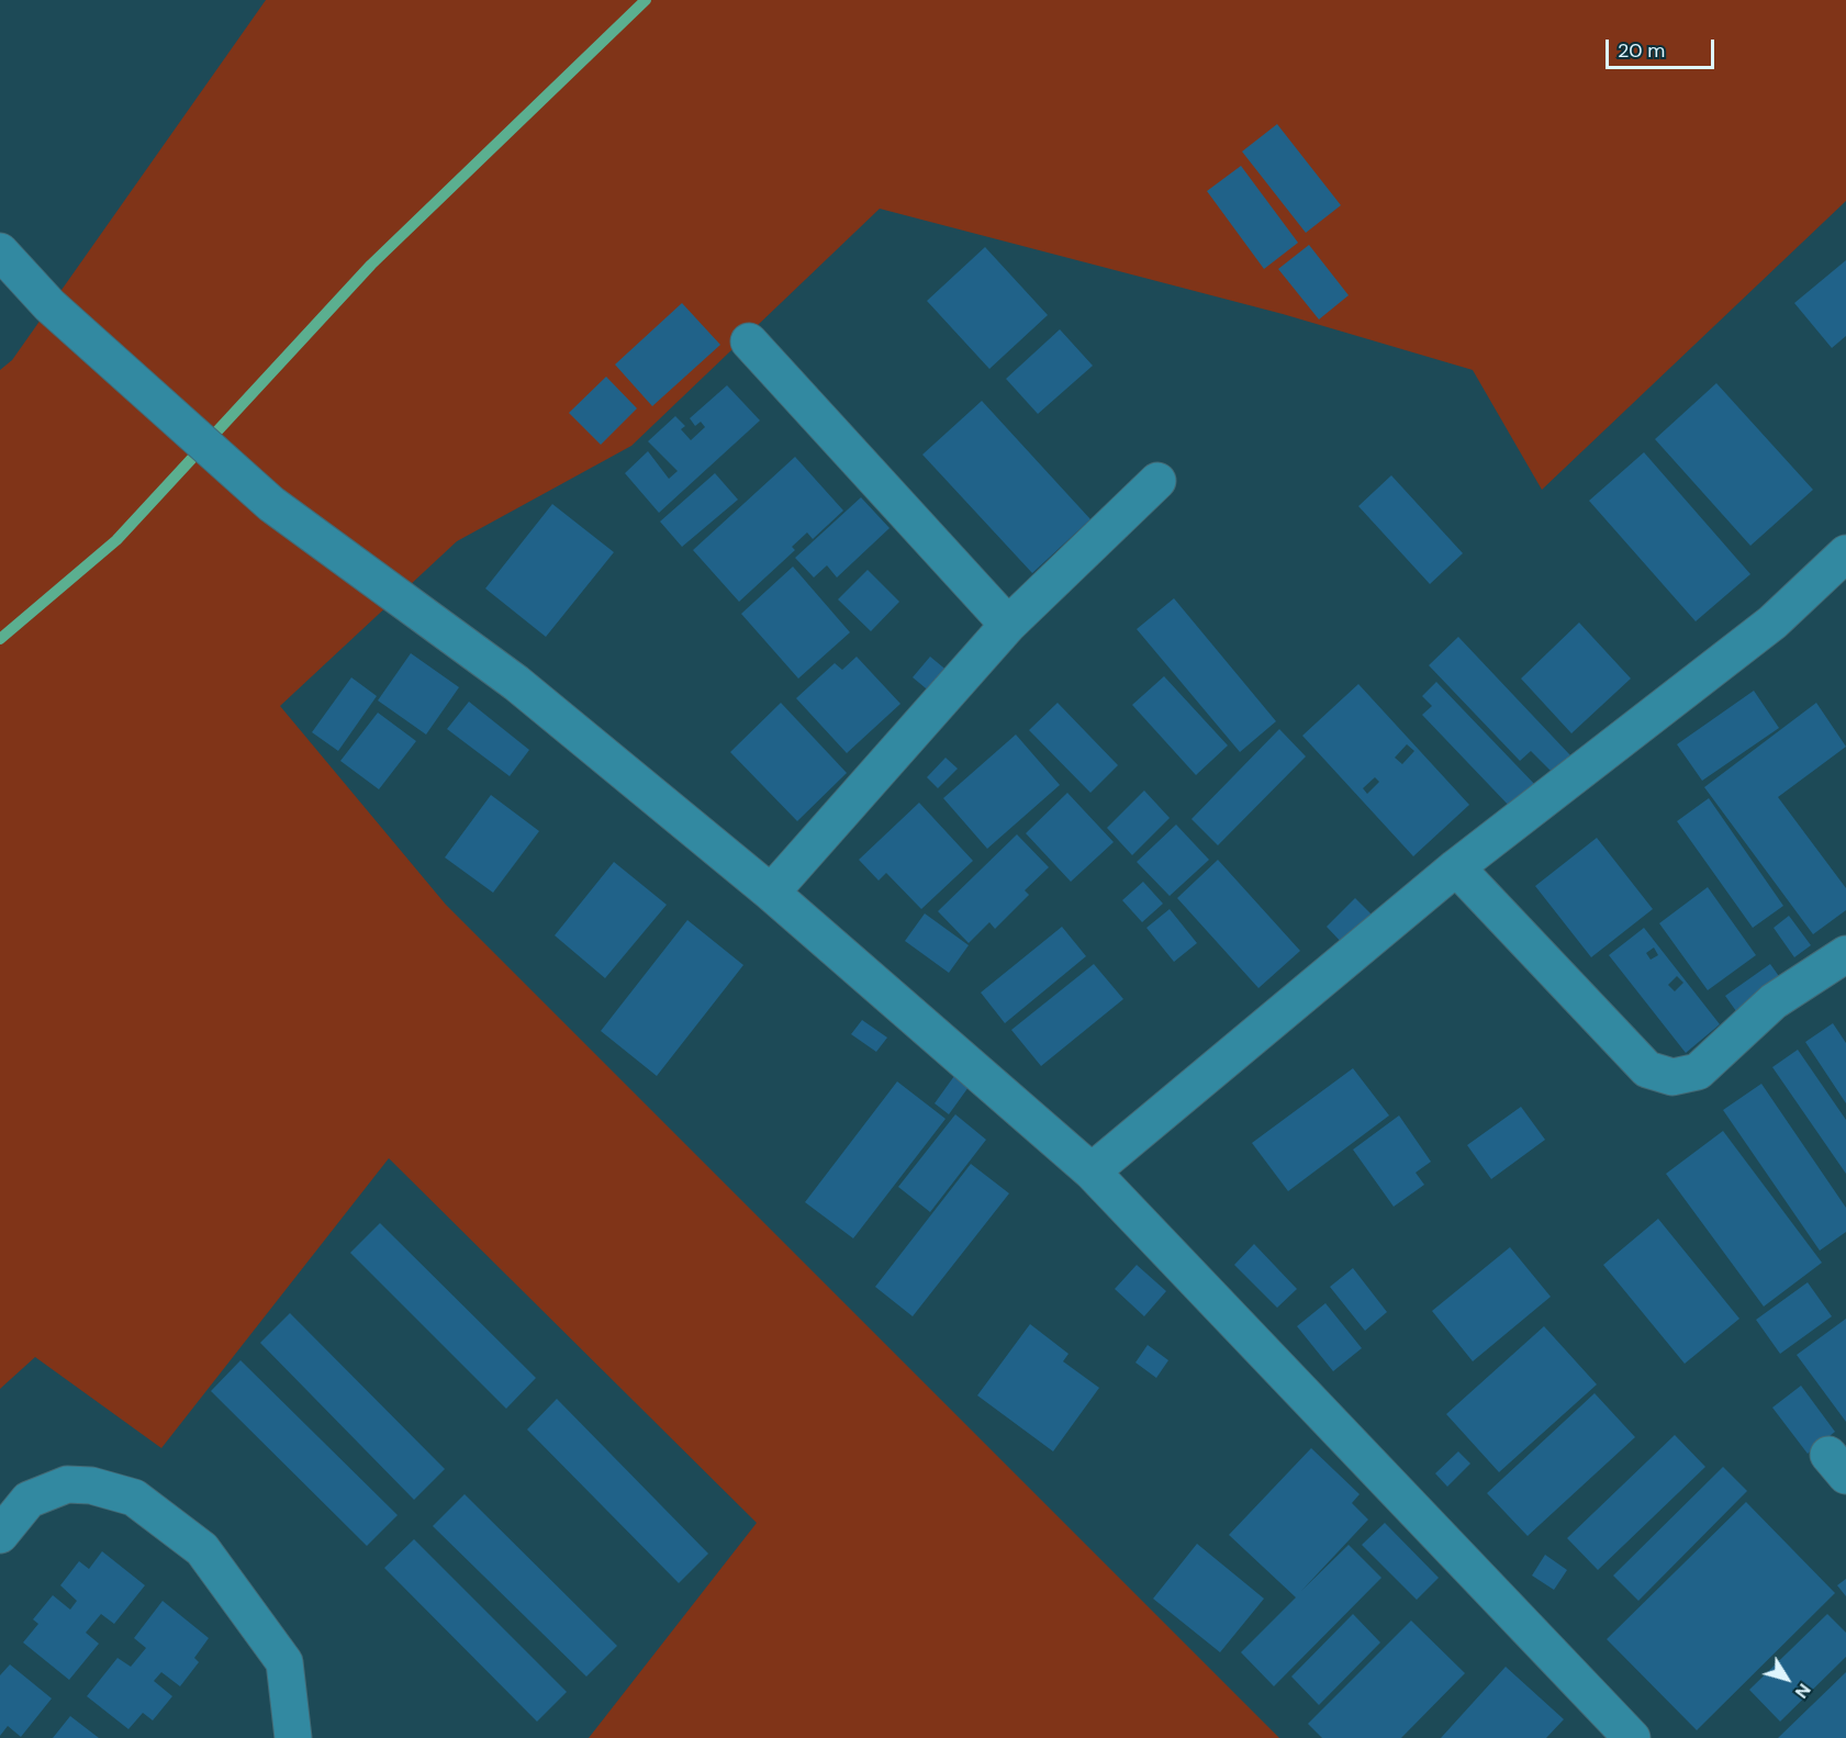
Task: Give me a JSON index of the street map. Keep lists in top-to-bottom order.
{
  "scale_bar": "20 m",
  "north": "bottom right"
}
